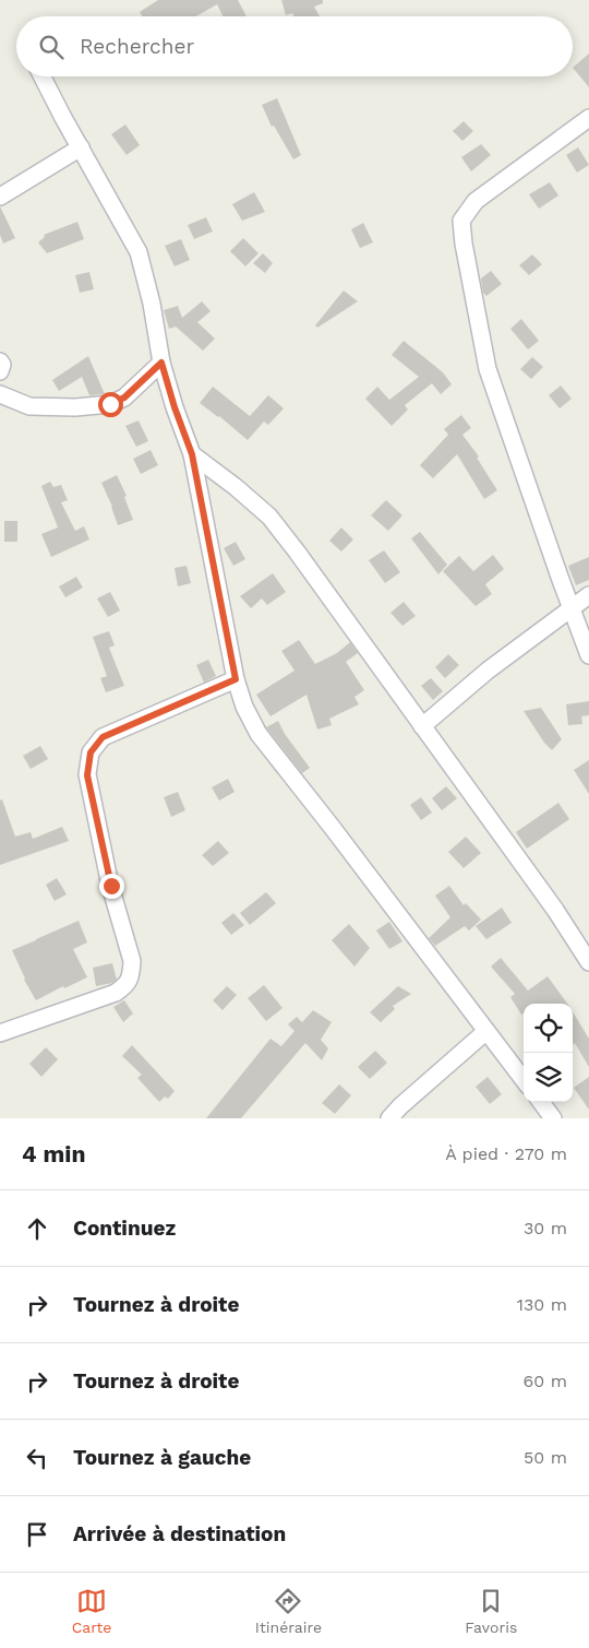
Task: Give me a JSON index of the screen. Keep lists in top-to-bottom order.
{
  "page": {
    "search": "Rechercher",
    "heading": ["4 min", "À pied · 270 m"],
    "list": [
      ["Continuez", "30 m"],
      ["Tournez à droite", "130 m"],
      ["Tournez à droite", "60 m"],
      ["Tournez à gauche", "50 m"],
      "Arrivée à destination"
    ],
    "nav": ["Carte", "Itinéraire", "Favoris"]
  }
}
